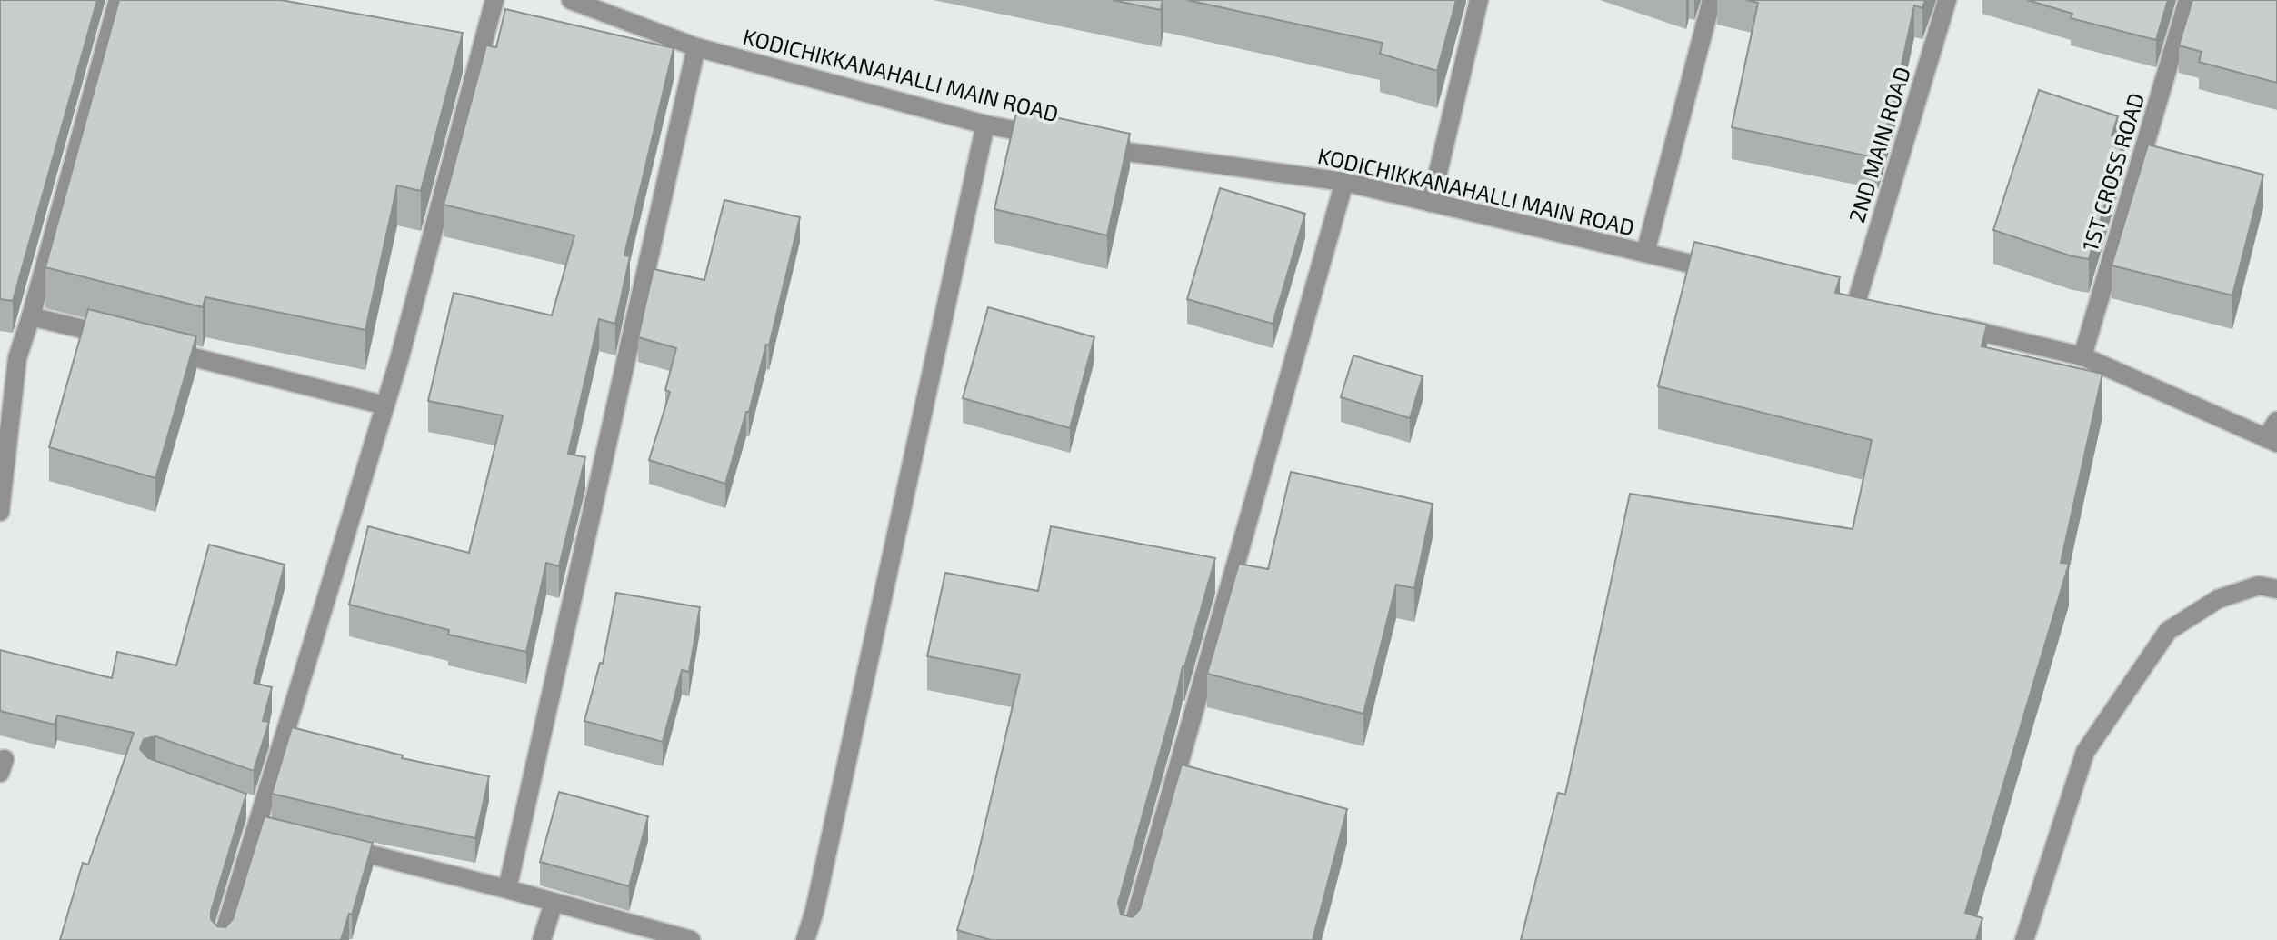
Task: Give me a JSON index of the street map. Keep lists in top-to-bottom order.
{
  "streets": {
    "street": ["KODICHIKKANAHALLI MAIN ROAD", "2ND MAIN ROAD", "1ST CROSS ROAD"]
  }
}
